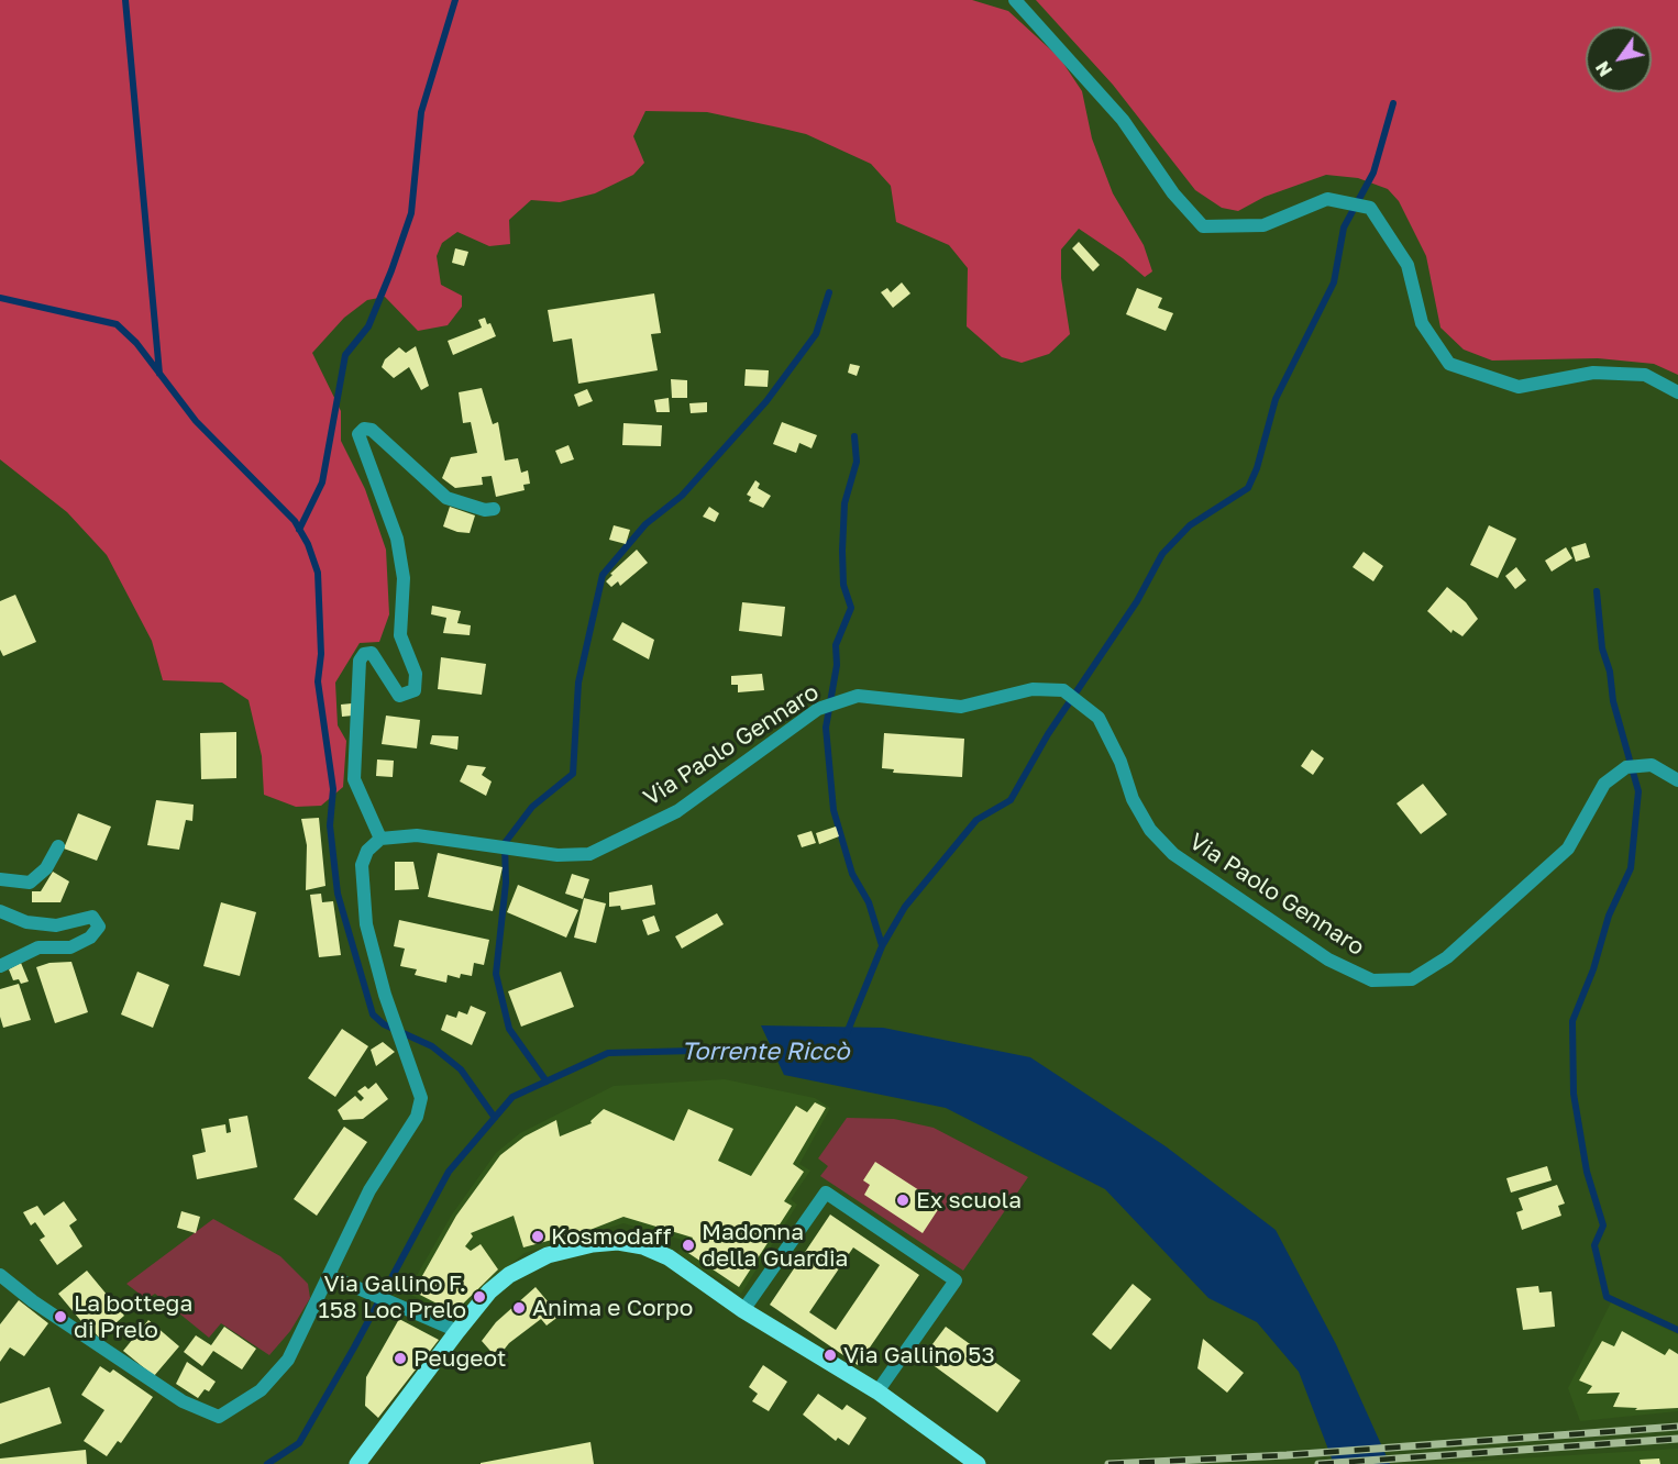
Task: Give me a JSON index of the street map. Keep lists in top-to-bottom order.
{
  "streets": {
    "street": ["Via Paolo Gennaro"]
  },
  "water": ["Torrente Riccò"],
  "places": [
    "Ex scuola",
    "Kosmodaff",
    "Madonna della Guardia",
    "Via Gallino F. 158 Loc Prelo",
    "Anima e Corpo",
    "La bottega di Prelo",
    "Via Gallino 53",
    "Peugeot"
  ],
  "north": "bottom left"
}
